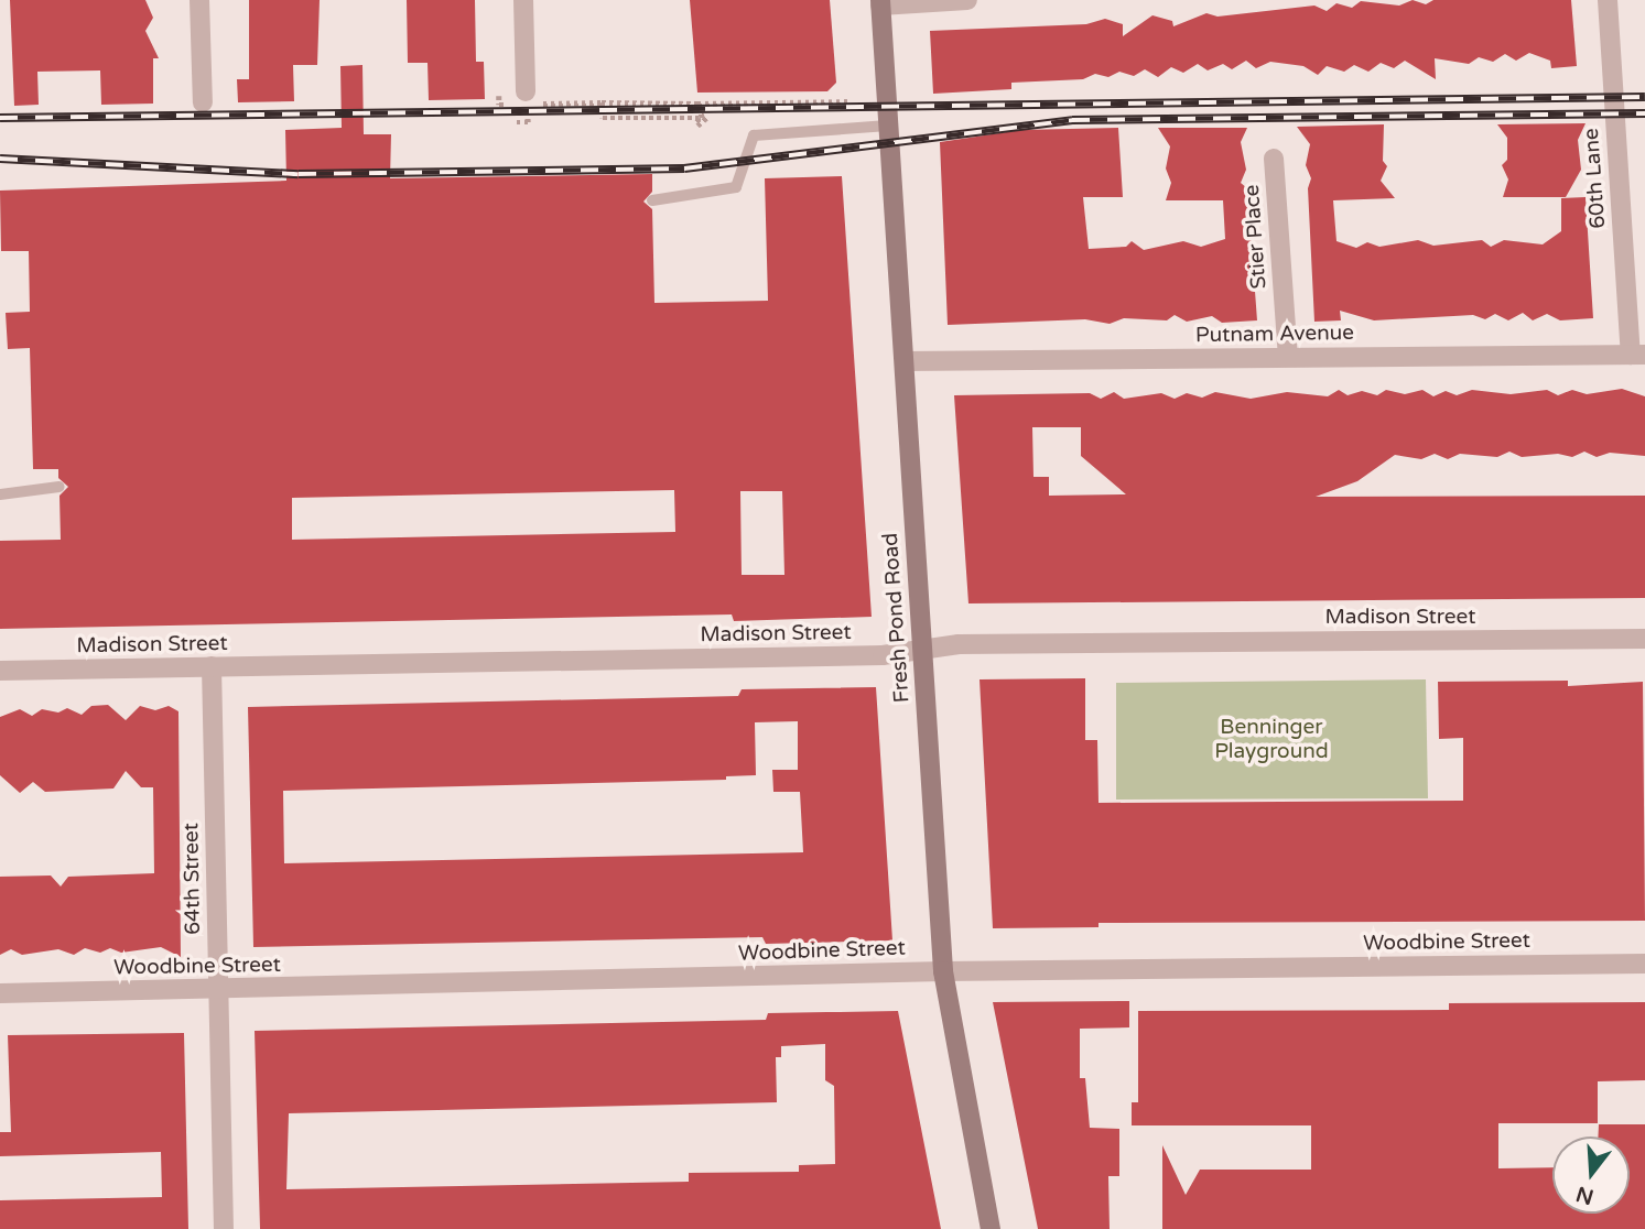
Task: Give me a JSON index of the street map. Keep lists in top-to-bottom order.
{
  "streets": {
    "main road": ["Fresh Pond Road"],
    "street": [
      "60th Lane",
      "Stier Place",
      "Putnam Avenue",
      "Madison Street",
      "64th Street",
      "Woodbine Street"
    ]
  },
  "crossings": [
    ["60th Lane", "Putnam Avenue"],
    ["Stier Place", "Putnam Avenue"],
    ["Putnam Avenue", "Fresh Pond Road"],
    ["Fresh Pond Road", "Madison Street"],
    ["Fresh Pond Road", "Woodbine Street"],
    ["Madison Street", "64th Street"],
    ["64th Street", "Woodbine Street"]
  ],
  "parks": ["Benninger Playground"],
  "north": "bottom"
}
